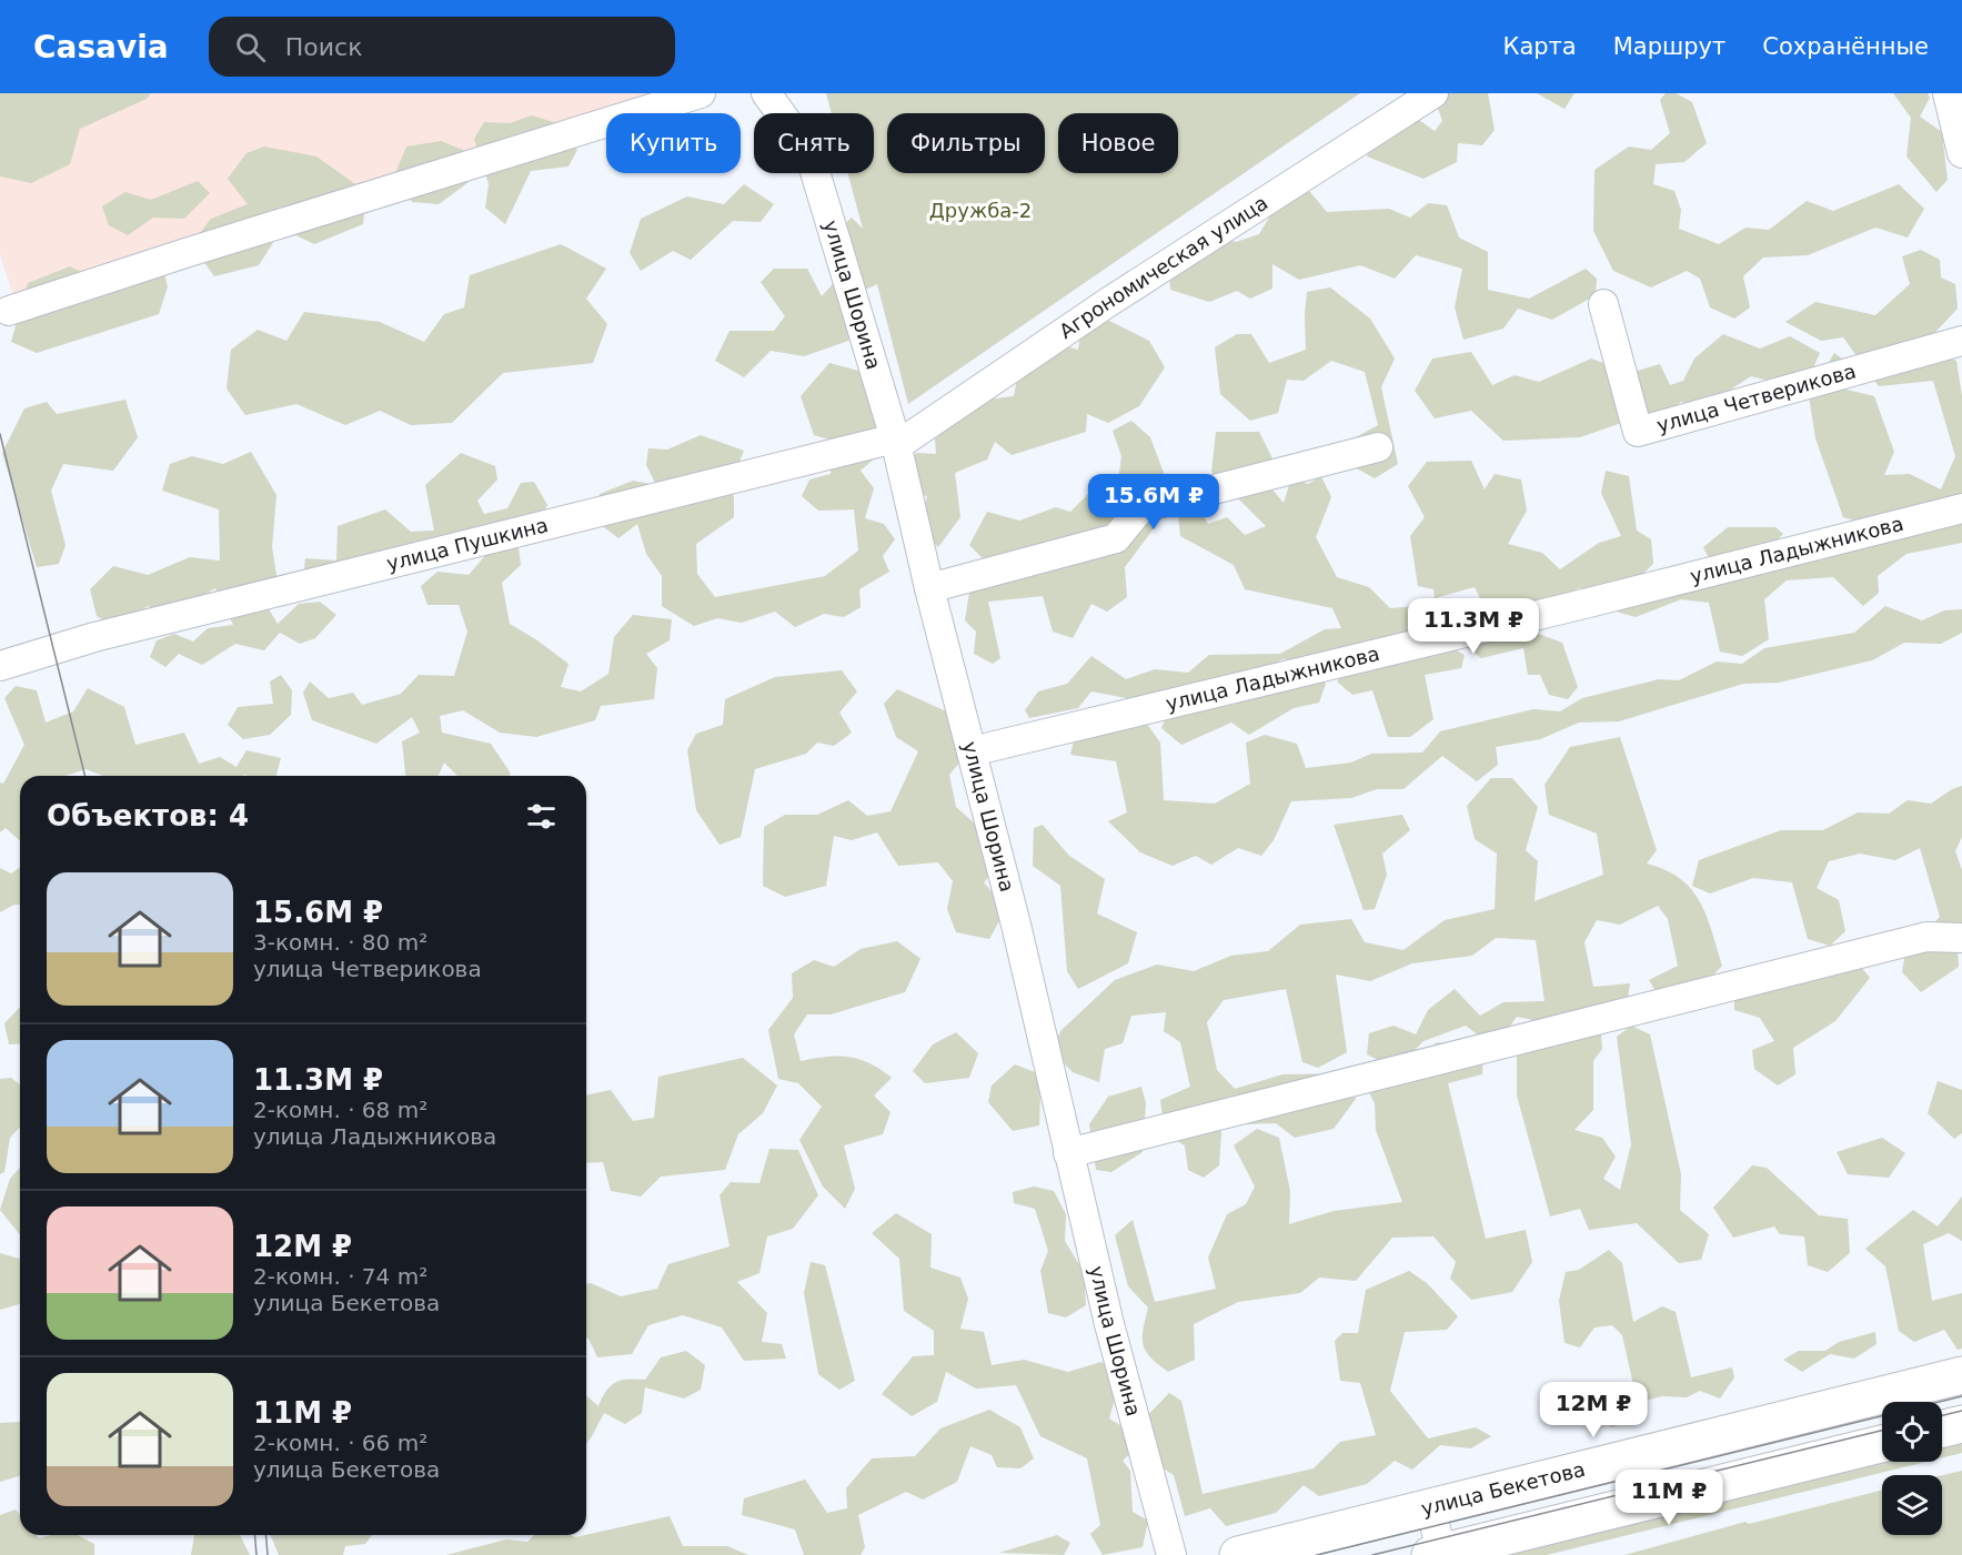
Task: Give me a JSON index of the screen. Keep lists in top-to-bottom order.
{
  "streets": {
    "main road": ["улица Бекетова"],
    "street": [
      "Агрономическая улица",
      "улица Шорина",
      "улица Четверикова",
      "улица Пушкина",
      "улица Ладыжникова"
    ]
  },
  "crossings": [
    ["Агрономическая улица", "улица Шорина"],
    ["Агрономическая улица", "улица Пушкина"],
    ["улица Шорина", "улица Пушкина"],
    ["улица Шорина", "улица Ладыжникова"]
  ],
  "parks": ["Дружба-2"],
  "page": {
    "header": "Casavia",
    "search": "Поиск",
    "nav": ["Карта", "Маршрут", "Сохранённые"],
    "chip": [
      "Купить",
      "Снять",
      "Фильтры",
      "Новое"
    ],
    "price": [
      "15.6M ₽",
      "11.3M ₽",
      "12M ₽",
      "11M ₽"
    ],
    "heading": "Объектов: 4",
    "list": [
      {
        "name": "15.6M ₽",
        "note": "3-комн. · 80 m² · улица Четверикова"
      },
      {
        "name": "11.3M ₽",
        "note": "2-комн. · 68 m² · улица Ладыжникова"
      },
      {
        "name": "12M ₽",
        "note": "2-комн. · 74 m² · улица Бекетова"
      },
      {
        "name": "11M ₽",
        "note": "2-комн. · 66 m² · улица Бекетова"
      }
    ]
  }
}
